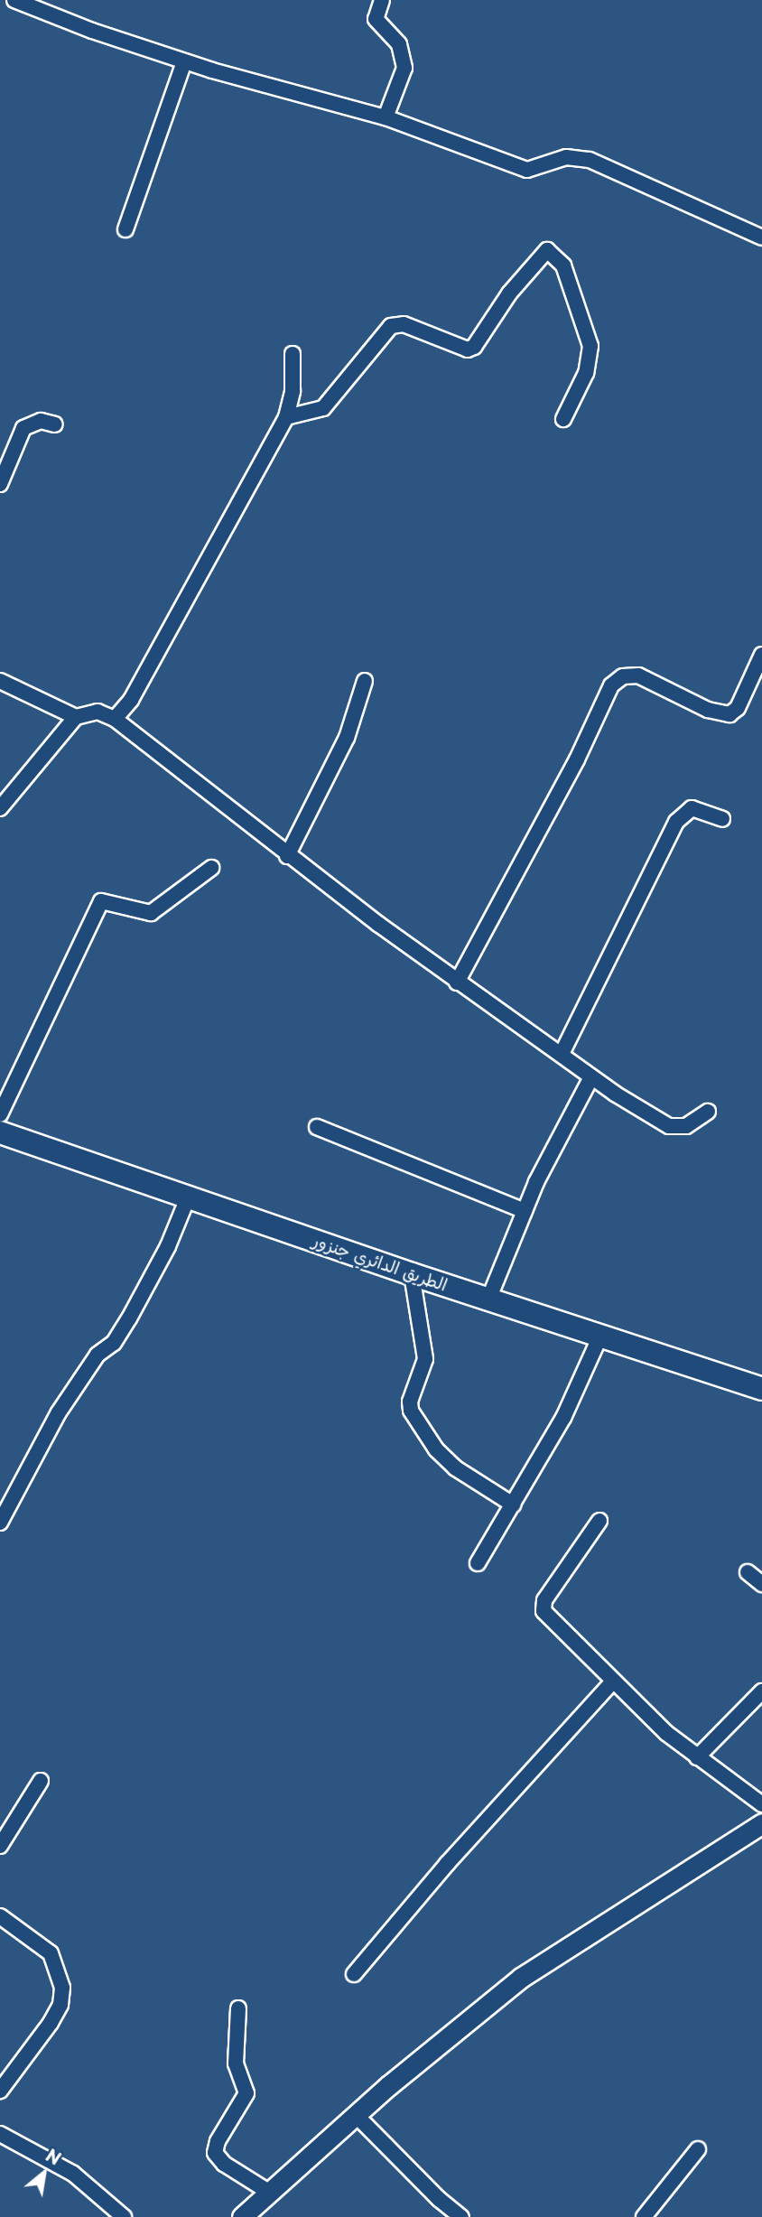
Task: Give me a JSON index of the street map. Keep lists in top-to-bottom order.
{
  "streets": {
    "main road": ["الطريق الدائري جنزور"]
  },
  "north": "top right"
}
